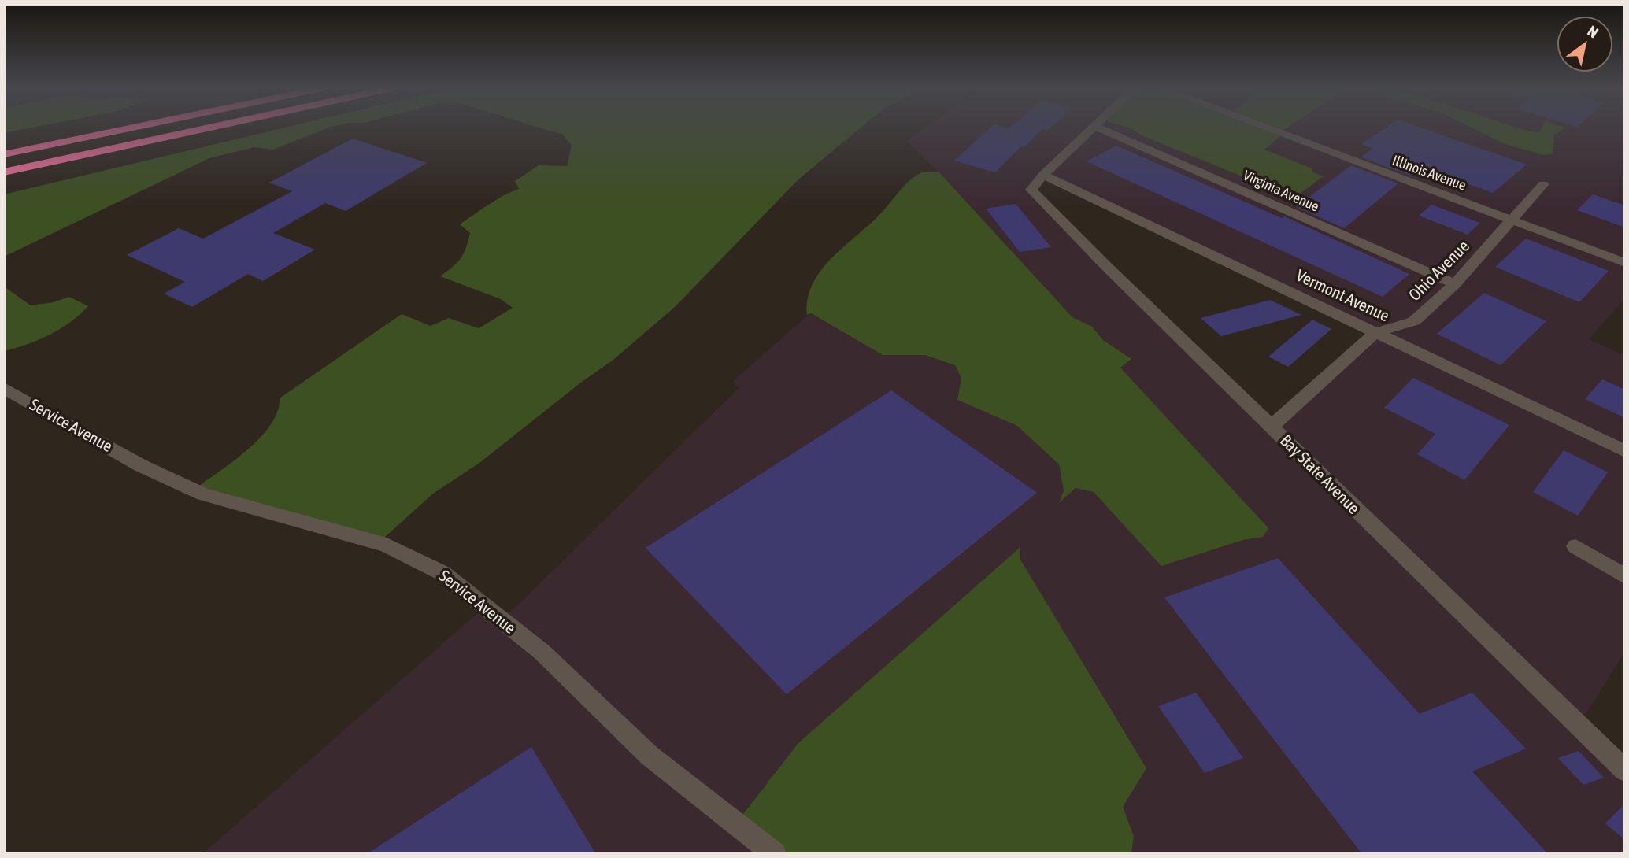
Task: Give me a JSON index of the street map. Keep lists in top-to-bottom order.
{
  "streets": {
    "street": [
      "Illinois Avenue",
      "Virginia Avenue",
      "Ohio Avenue",
      "Vermont Avenue",
      "Service Avenue",
      "Bay State Avenue"
    ]
  },
  "crossings": [
    ["Illinois Avenue", "Ohio Avenue"],
    ["Virginia Avenue", "Ohio Avenue"],
    ["Ohio Avenue", "Vermont Avenue"],
    ["Ohio Avenue", "Bay State Avenue"],
    ["Vermont Avenue", "Bay State Avenue"]
  ],
  "north": "top right"
}
